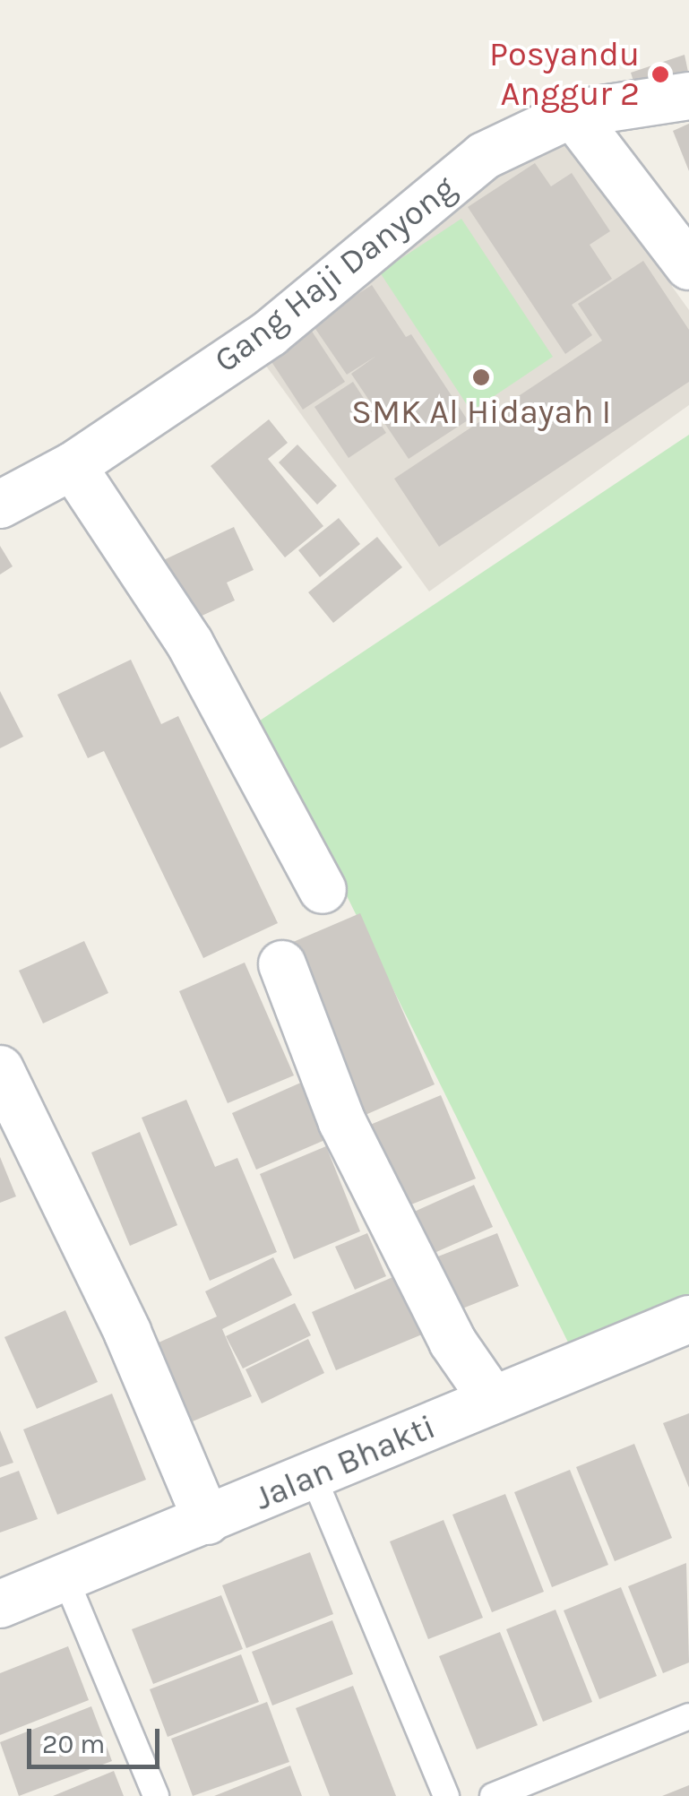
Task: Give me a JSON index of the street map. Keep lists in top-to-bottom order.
{
  "streets": {
    "street": ["Gang Haji Danyong", "Jalan Bhakti"]
  },
  "places": ["Posyandu Anggur 2", "SMK Al Hidayah I"],
  "scale_bar": "20 m"
}
